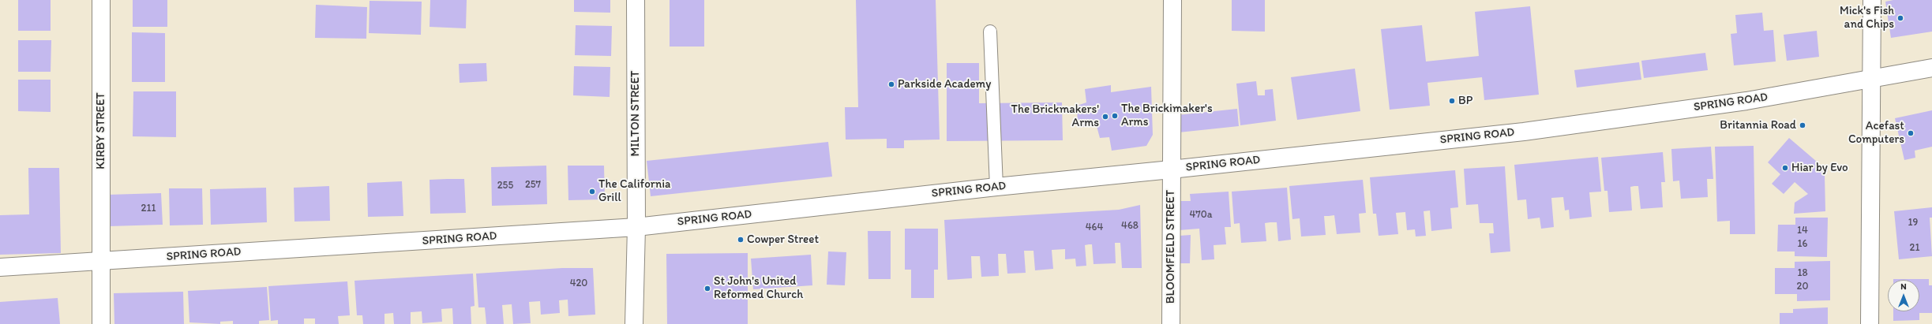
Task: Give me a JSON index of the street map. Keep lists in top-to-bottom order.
{
  "streets": {
    "street": [
      "SPRING ROAD",
      "MILTON STREET",
      "KIRBY STREET",
      "BLOOMFIELD STREET"
    ]
  },
  "crossings": [
    ["SPRING ROAD", "MILTON STREET"],
    ["SPRING ROAD", "KIRBY STREET"],
    ["SPRING ROAD", "BLOOMFIELD STREET"]
  ],
  "places": [
    "Mick's Fish and Chips",
    "Parkside Academy",
    "BP",
    "The Brickimaker's Arms",
    "The Brickmakers' Arms",
    "Britannia Road",
    "Acefast Computers",
    "Hiar by Evo",
    "The California Grill",
    "Cowper Street",
    "St John's United Reformed Church"
  ],
  "house_numbers": [
    "257",
    "255",
    "211",
    "470a",
    "19",
    "468",
    "464",
    "14",
    "16",
    "21",
    "18",
    "420",
    "20"
  ],
  "north": "top"
}
